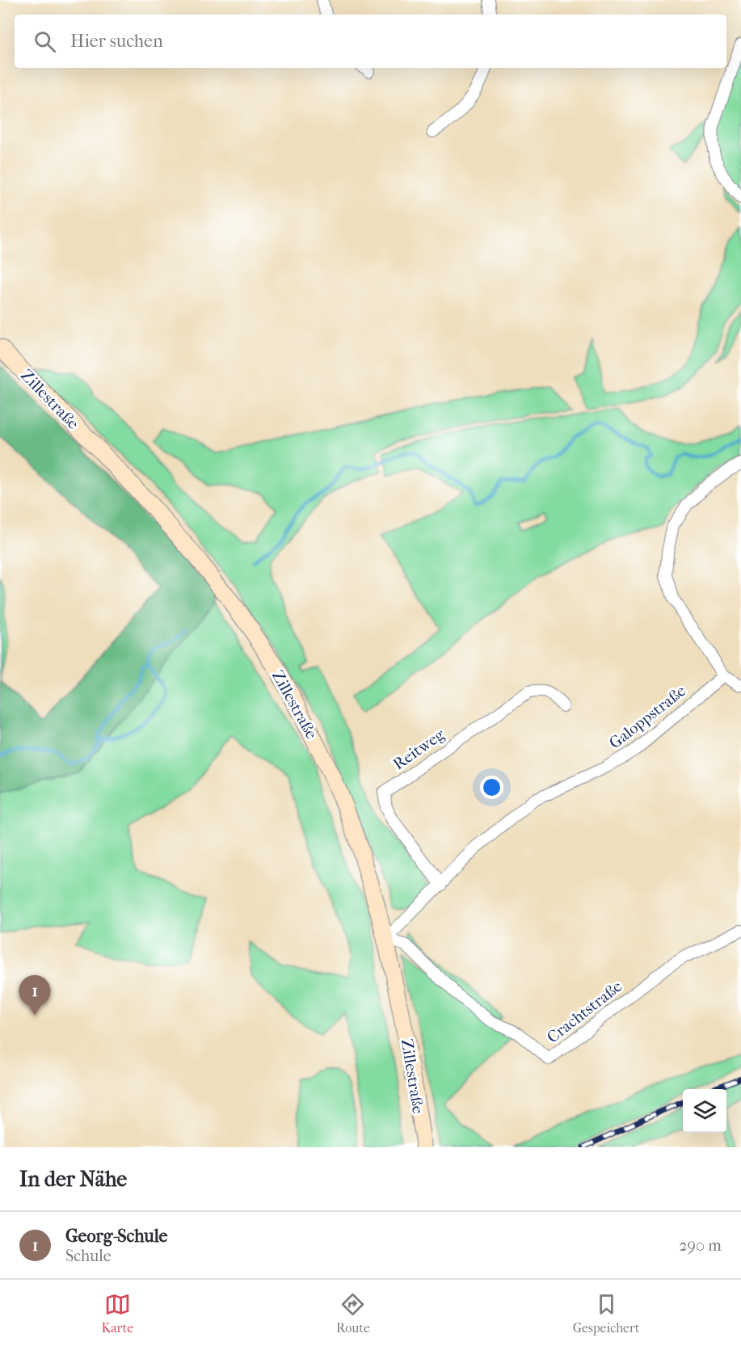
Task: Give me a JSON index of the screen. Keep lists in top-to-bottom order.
{
  "streets": {
    "main road": ["Zillestraße"],
    "street": ["Galoppstraße", "Reitweg", "Crachtstraße"]
  },
  "crossings": [
    ["Zillestraße", "Galoppstraße"],
    ["Zillestraße", "Crachtstraße"],
    ["Galoppstraße", "Reitweg"],
    ["Galoppstraße", "Crachtstraße"]
  ],
  "page": {
    "search": "Hier suchen",
    "pins": "1",
    "heading": "In der Nähe",
    "list": [
      {
        "mark": "1",
        "name": "Georg-Schule",
        "note": "Schule",
        "value": "290 m"
      }
    ],
    "nav": ["Karte", "Route", "Gespeichert"]
  }
}
